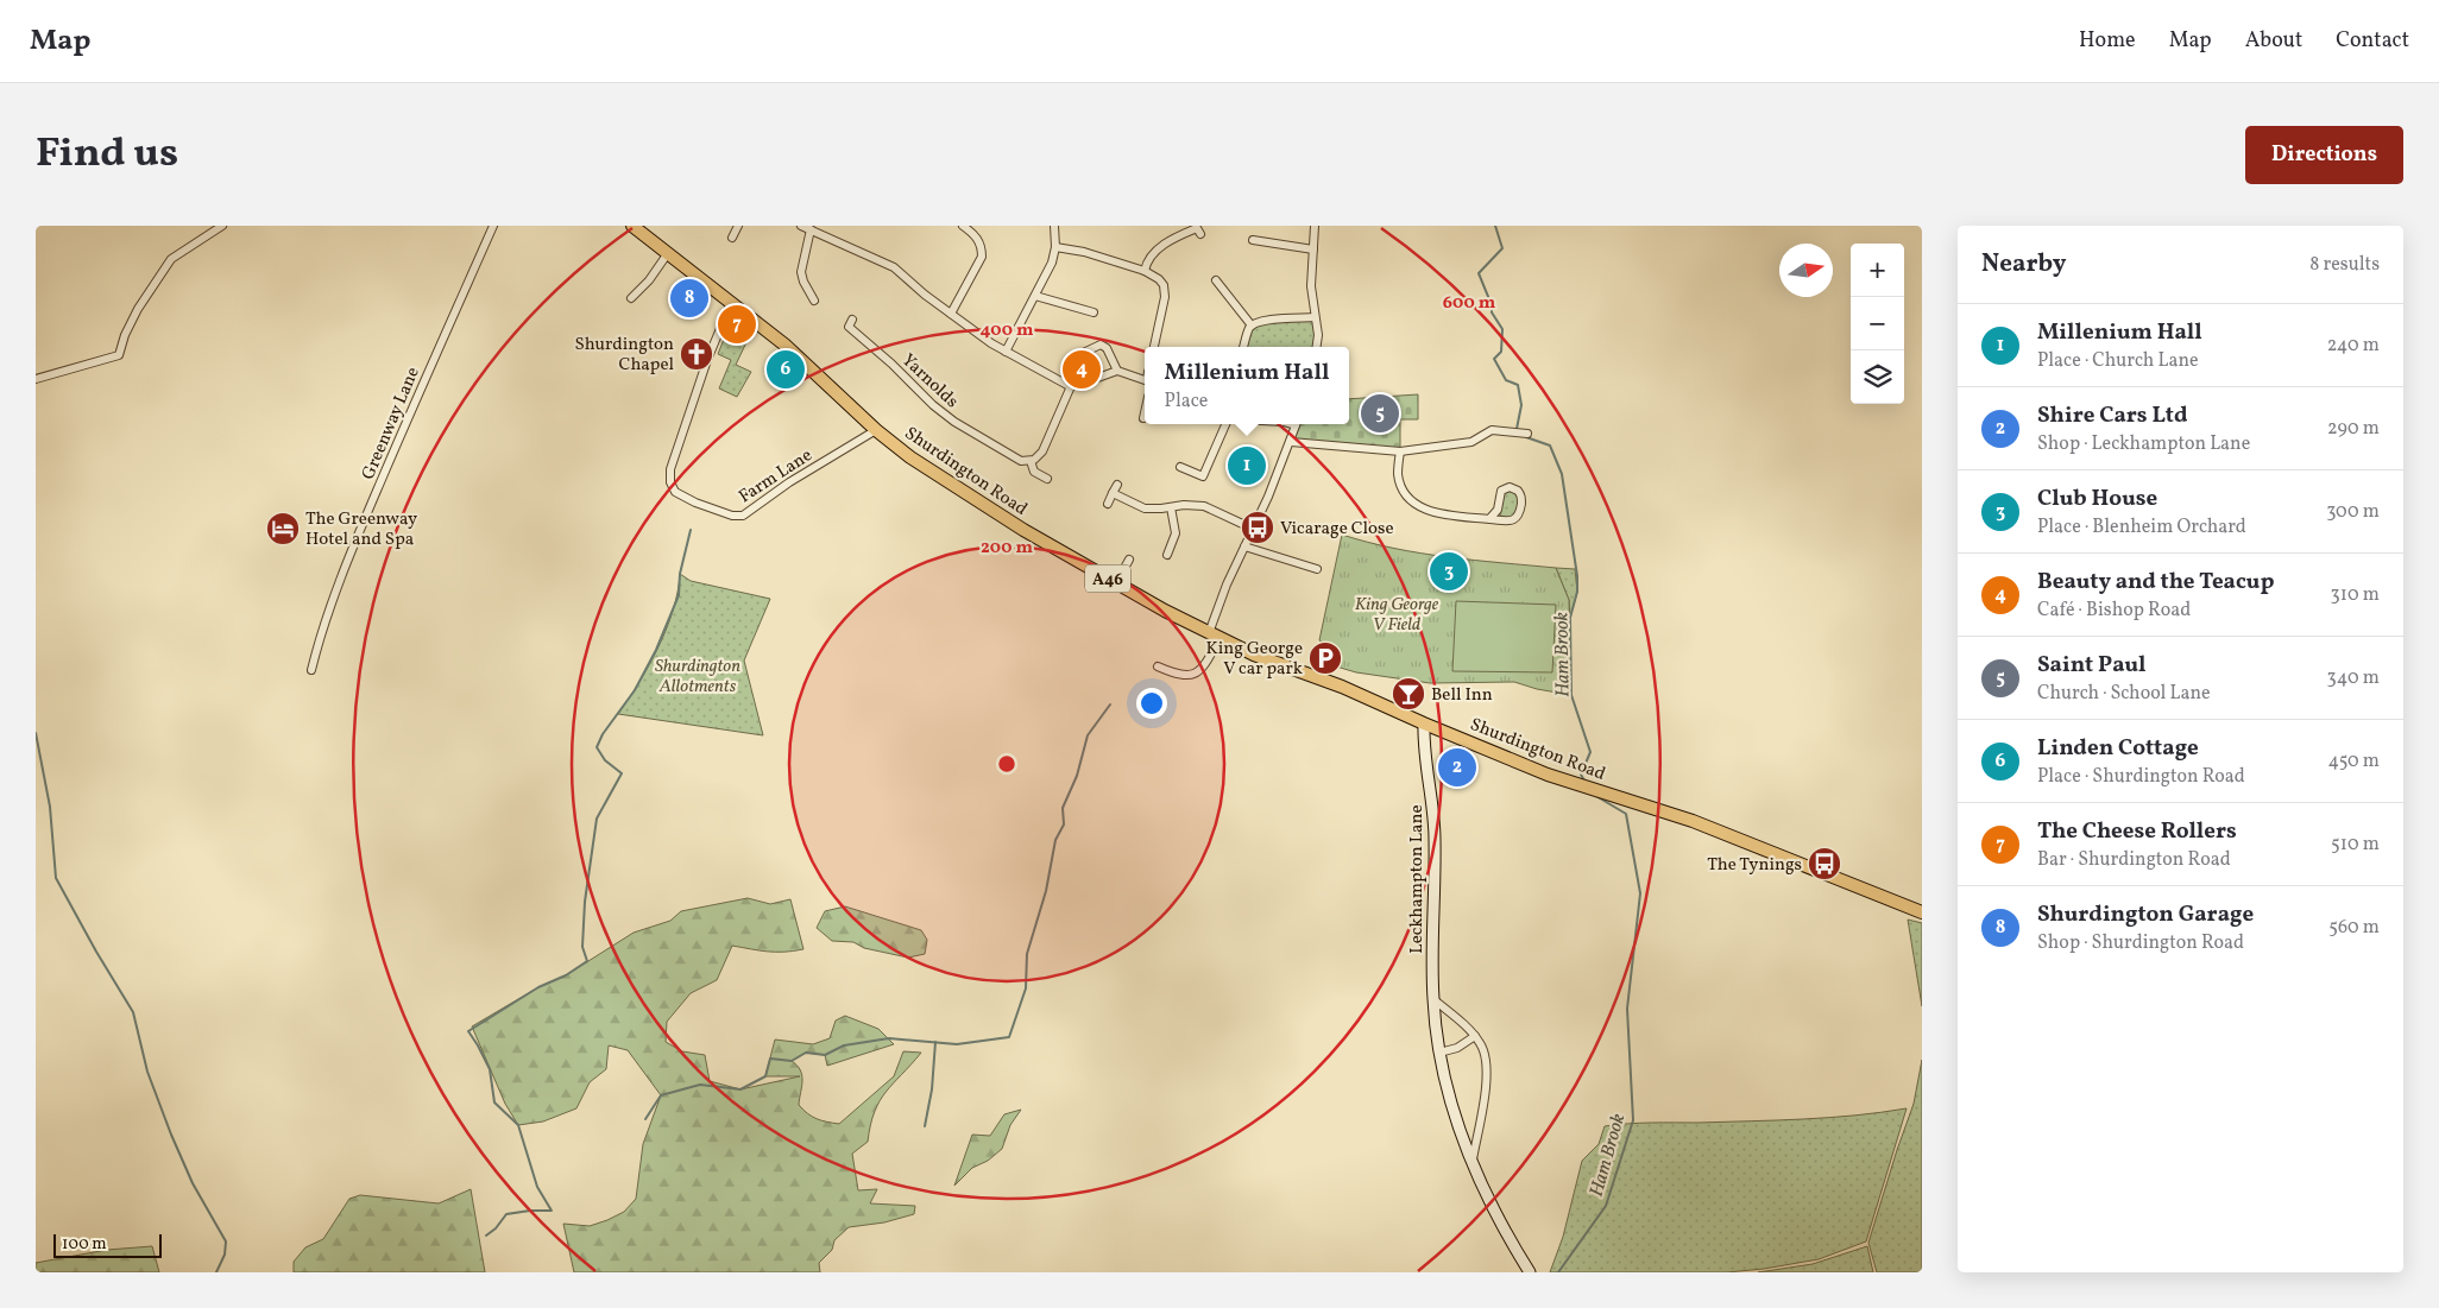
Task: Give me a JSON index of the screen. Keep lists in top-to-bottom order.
{
  "streets": {
    "main road": ["Shurdington Road", "A46"],
    "street": [
      "Yarnolds",
      "Greenway Lane",
      "Farm Lane",
      "Leckhampton Lane"
    ]
  },
  "crossings": [
    ["Shurdington Road", "Farm Lane"],
    ["Shurdington Road", "Leckhampton Lane"]
  ],
  "water": ["Ham Brook"],
  "parks": ["King George V Field", "Shurdington Allotments"],
  "places": {
    "church": ["Shurdington Chapel"],
    "bus stop": ["Vicarage Close", "The Tynings"],
    "hotel": ["The Greenway Hotel and Spa"],
    "parking": ["King George V car park"],
    "bar": ["Bell Inn"]
  },
  "scale_bar": "100 m",
  "north": "right",
  "page": {
    "header": "Map",
    "nav": [
      "Home",
      "Map",
      "About",
      "Contact"
    ],
    "title": "Find us",
    "buttons": "Directions",
    "heading": ["Nearby", "8 results"],
    "map_buttons": ["+", "−"],
    "pins": [
      "8",
      "7",
      "4",
      "6",
      "5",
      "1",
      "3",
      "2"
    ],
    "list": [
      {
        "mark": "1",
        "name": "Millenium Hall",
        "note": "Place · Church Lane",
        "value": "240 m"
      },
      {
        "mark": "2",
        "name": "Shire Cars Ltd",
        "note": "Shop · Leckhampton Lane",
        "value": "290 m"
      },
      {
        "mark": "3",
        "name": "Club House",
        "note": "Place · Blenheim Orchard",
        "value": "300 m"
      },
      {
        "mark": "4",
        "name": "Beauty and the Teacup",
        "note": "Café · Bishop Road",
        "value": "310 m"
      },
      {
        "mark": "5",
        "name": "Saint Paul",
        "note": "Church · School Lane",
        "value": "340 m"
      },
      {
        "mark": "6",
        "name": "Linden Cottage",
        "note": "Place · Shurdington Road",
        "value": "450 m"
      },
      {
        "mark": "7",
        "name": "The Cheese Rollers",
        "note": "Bar · Shurdington Road",
        "value": "510 m"
      },
      {
        "mark": "8",
        "name": "Shurdington Garage",
        "note": "Shop · Shurdington Road",
        "value": "560 m"
      }
    ],
    "popup": ["Millenium Hall", "Place"],
    "scale": "100 m"
  },
  "rings": ["600 m", "400 m", "200 m"]
}
